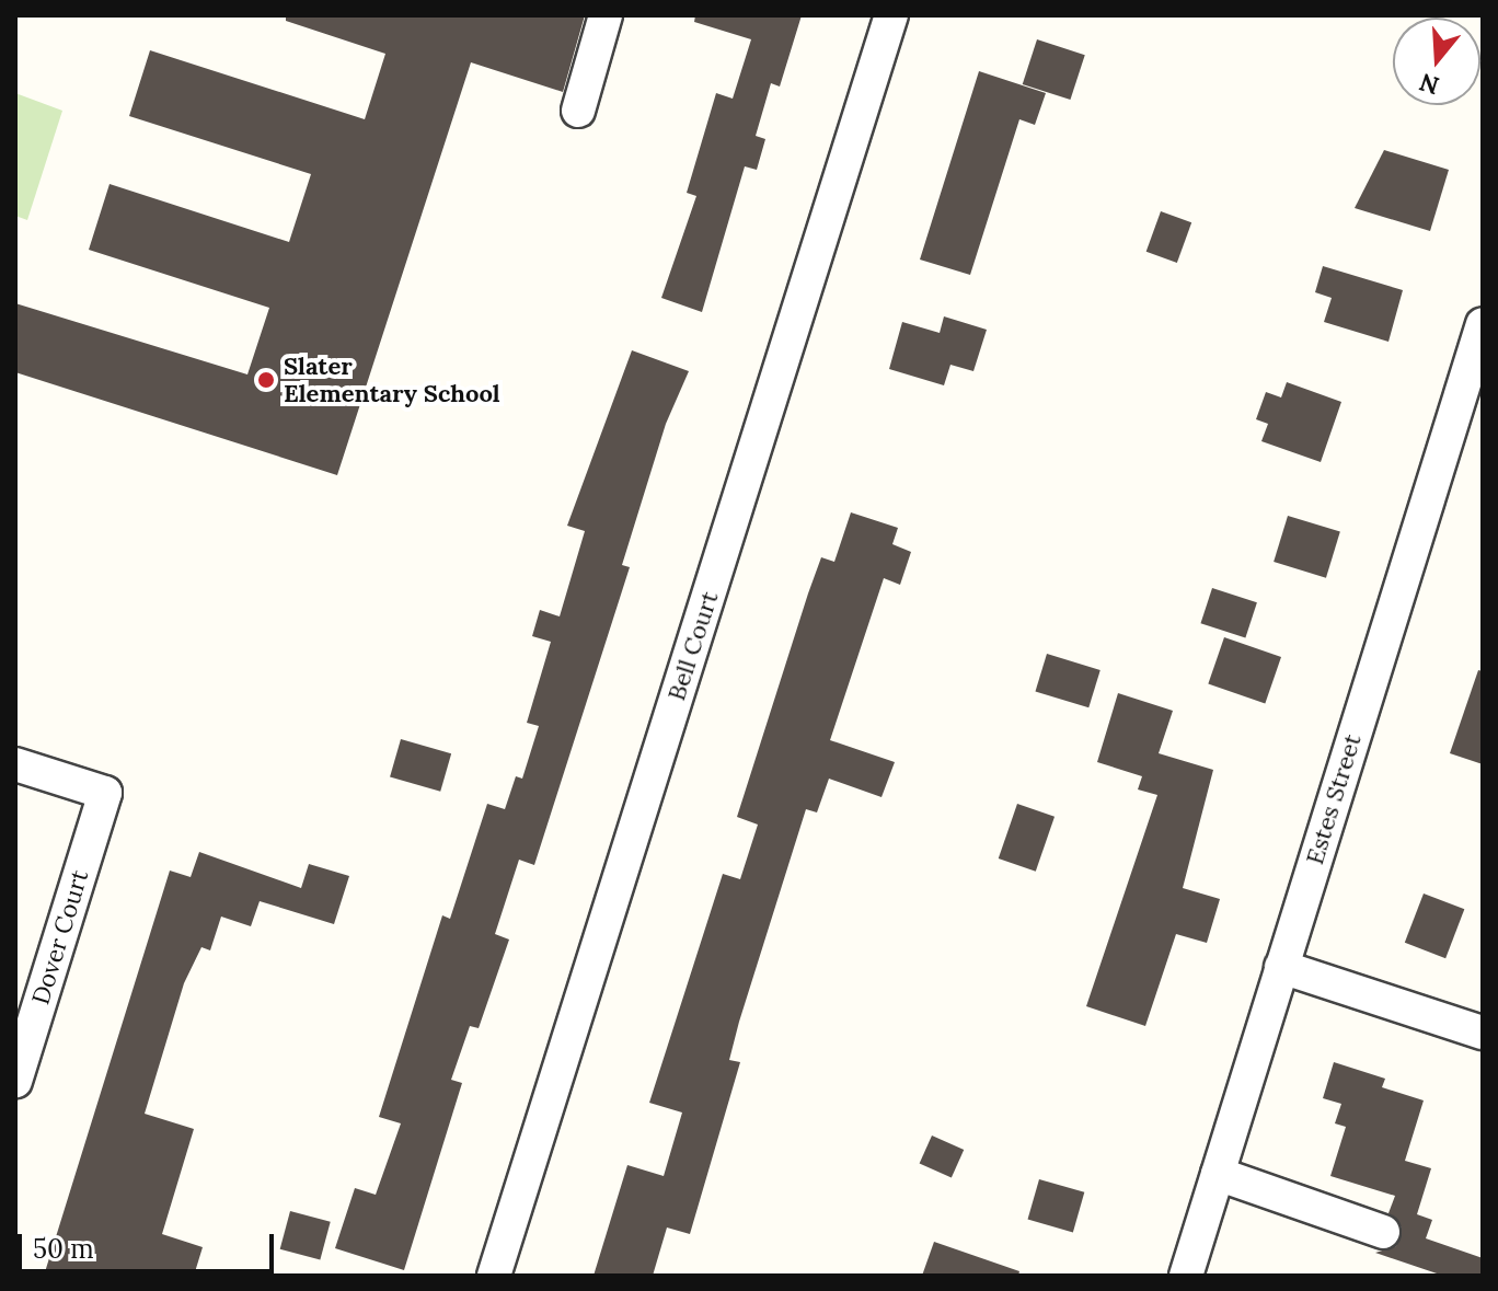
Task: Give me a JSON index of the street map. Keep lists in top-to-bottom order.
{
  "streets": {
    "street": ["Bell Court", "Estes Street", "Dover Court"]
  },
  "places": ["Slater Elementary School"],
  "scale_bar": "50 m",
  "north": "bottom"
}
